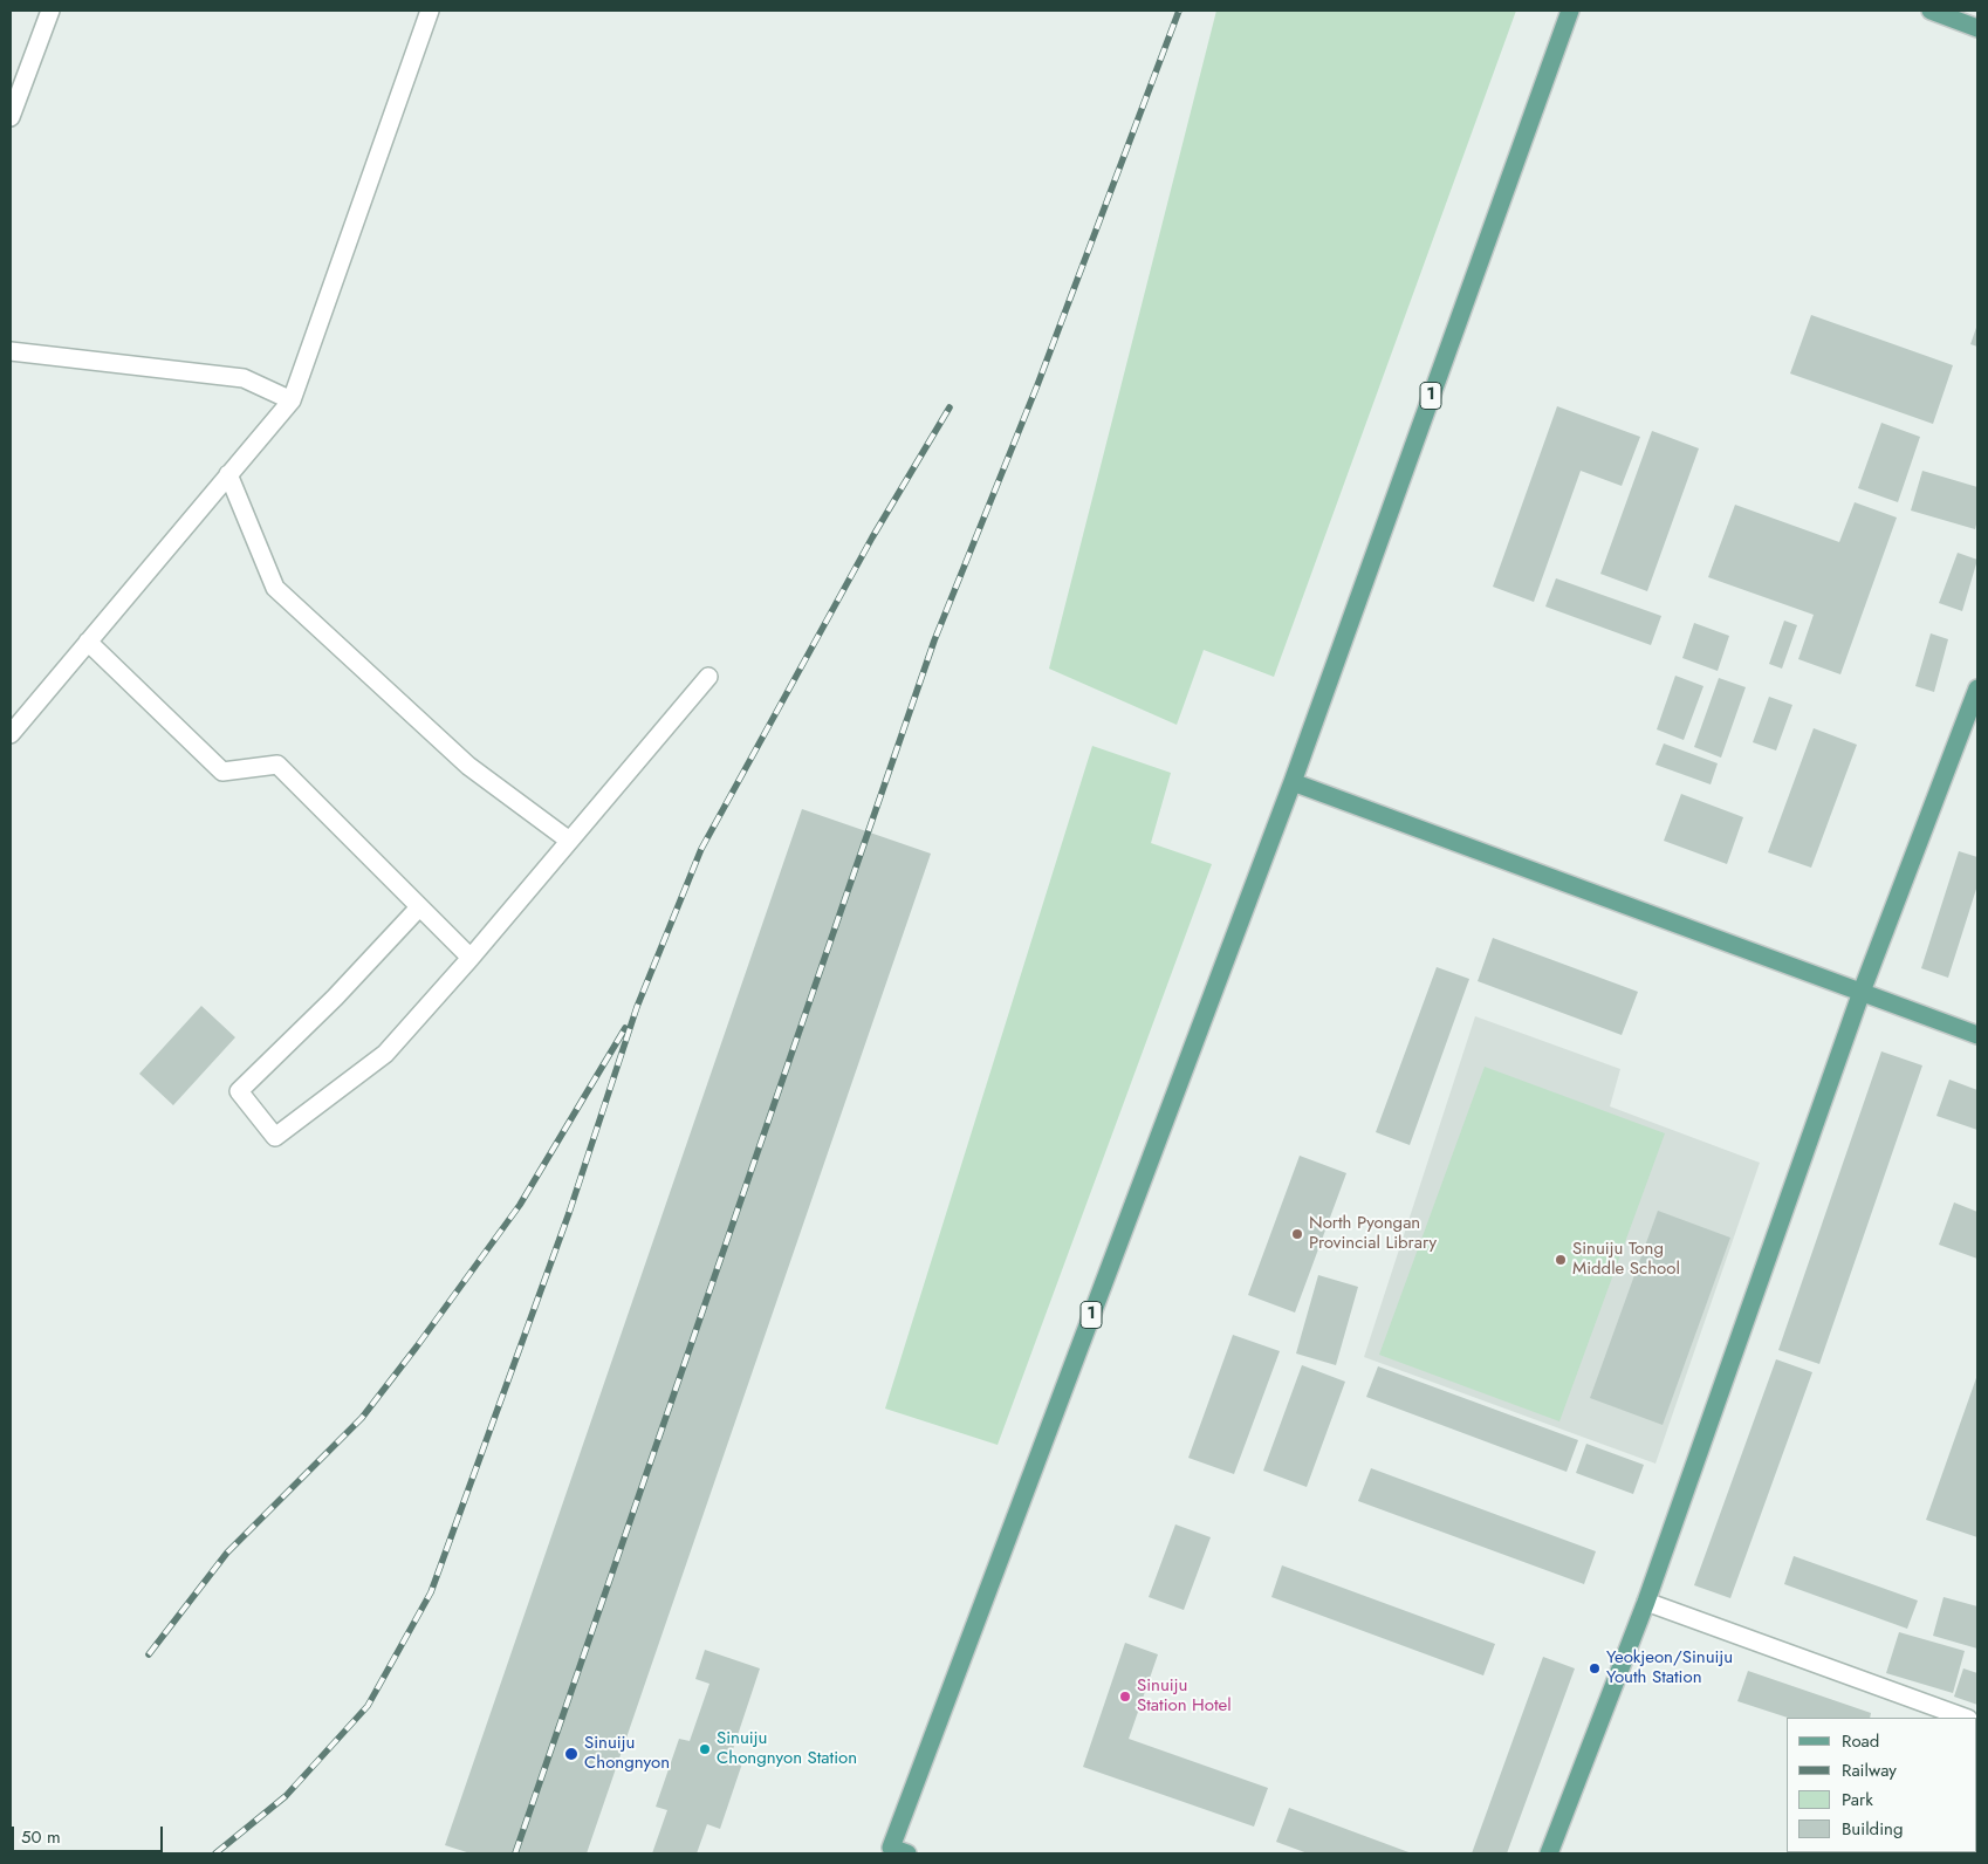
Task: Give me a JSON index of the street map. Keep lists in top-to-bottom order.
{
  "streets": {
    "main road": ["1"]
  },
  "places": [
    "North Pyongan Provincial Library",
    "Sinuiju Tong Middle School",
    "Yeokjeon/Sinuiju Youth Station",
    "Sinuiju Station Hotel",
    "Sinuiju Chongnyon Station",
    "Sinuiju Chongnyon"
  ],
  "legend": [
    "Road",
    "Railway",
    "Park",
    "Building"
  ],
  "scale_bar": "50 m"
}
